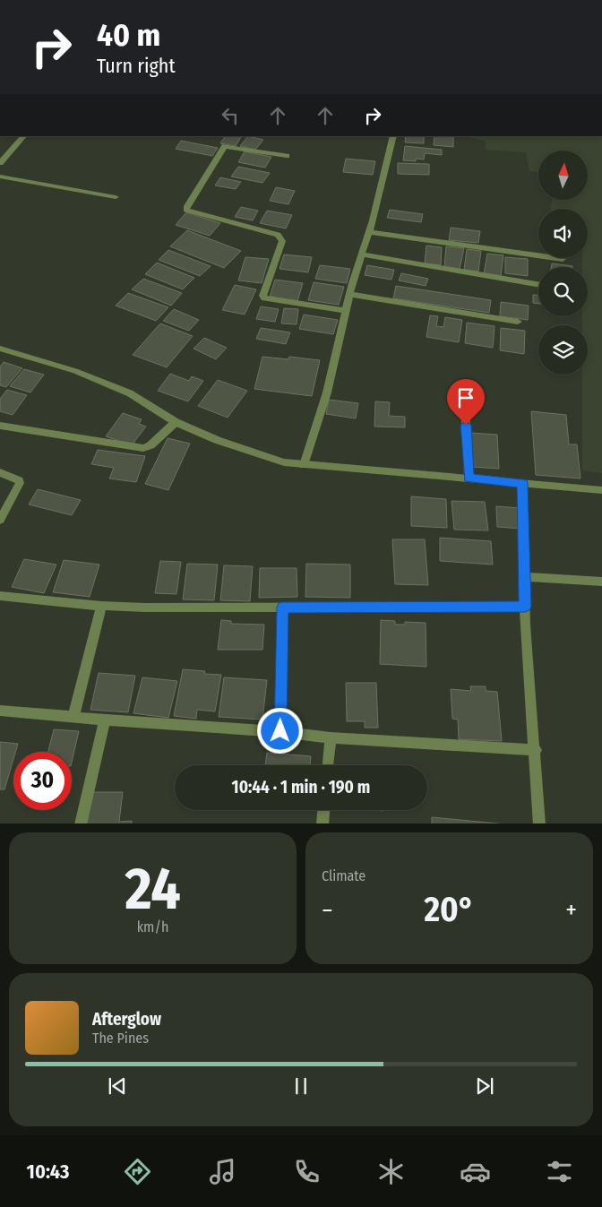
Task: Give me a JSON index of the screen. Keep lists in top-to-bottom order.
{
  "north": "top",
  "page": {
    "turn": ["40 m", "Turn right"],
    "limit": "30",
    "trip": "10:44 · 1 min · 190 m",
    "tile": [
      ["24", "km/h"],
      "Climate"
    ],
    "heat": ["−", "20°", "+"],
    "song": ["Afterglow", "The Pines"],
    "tabs": "10:43"
  }
}
